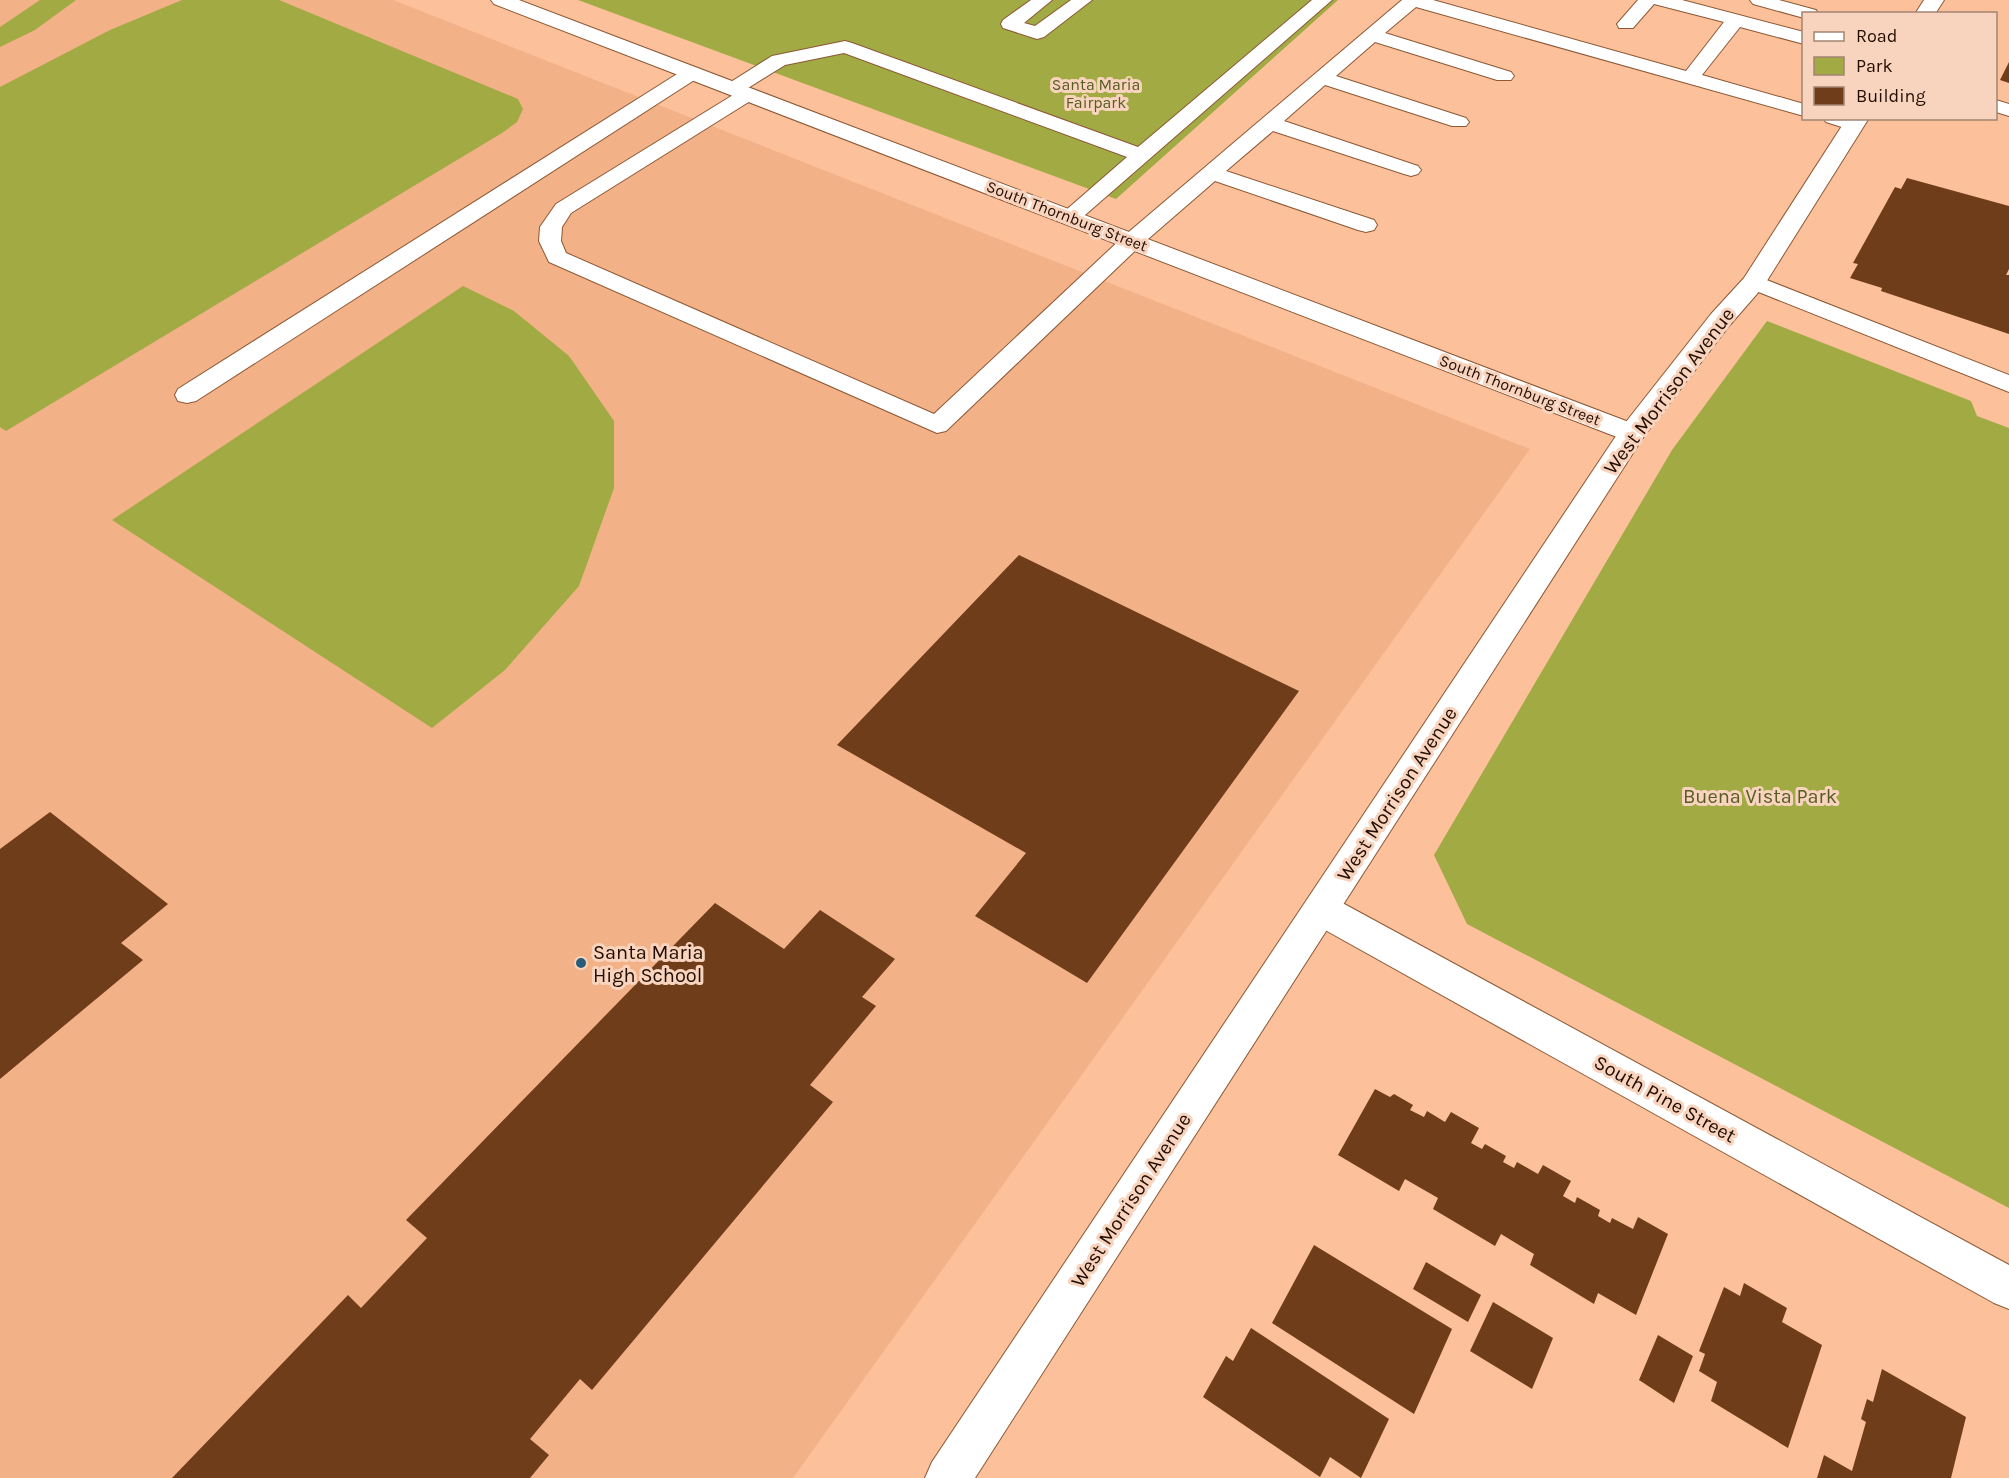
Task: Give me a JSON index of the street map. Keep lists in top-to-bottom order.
{
  "streets": {
    "street": ["South Thornburg Street", "West Morrison Avenue", "South Pine Street"]
  },
  "crossings": [
    ["South Thornburg Street", "West Morrison Avenue"],
    ["West Morrison Avenue", "South Pine Street"]
  ],
  "parks": ["Santa Maria Fairpark", "Buena Vista Park"],
  "places": ["Santa Maria High School"],
  "legend": ["Road", "Park", "Building"]
}
